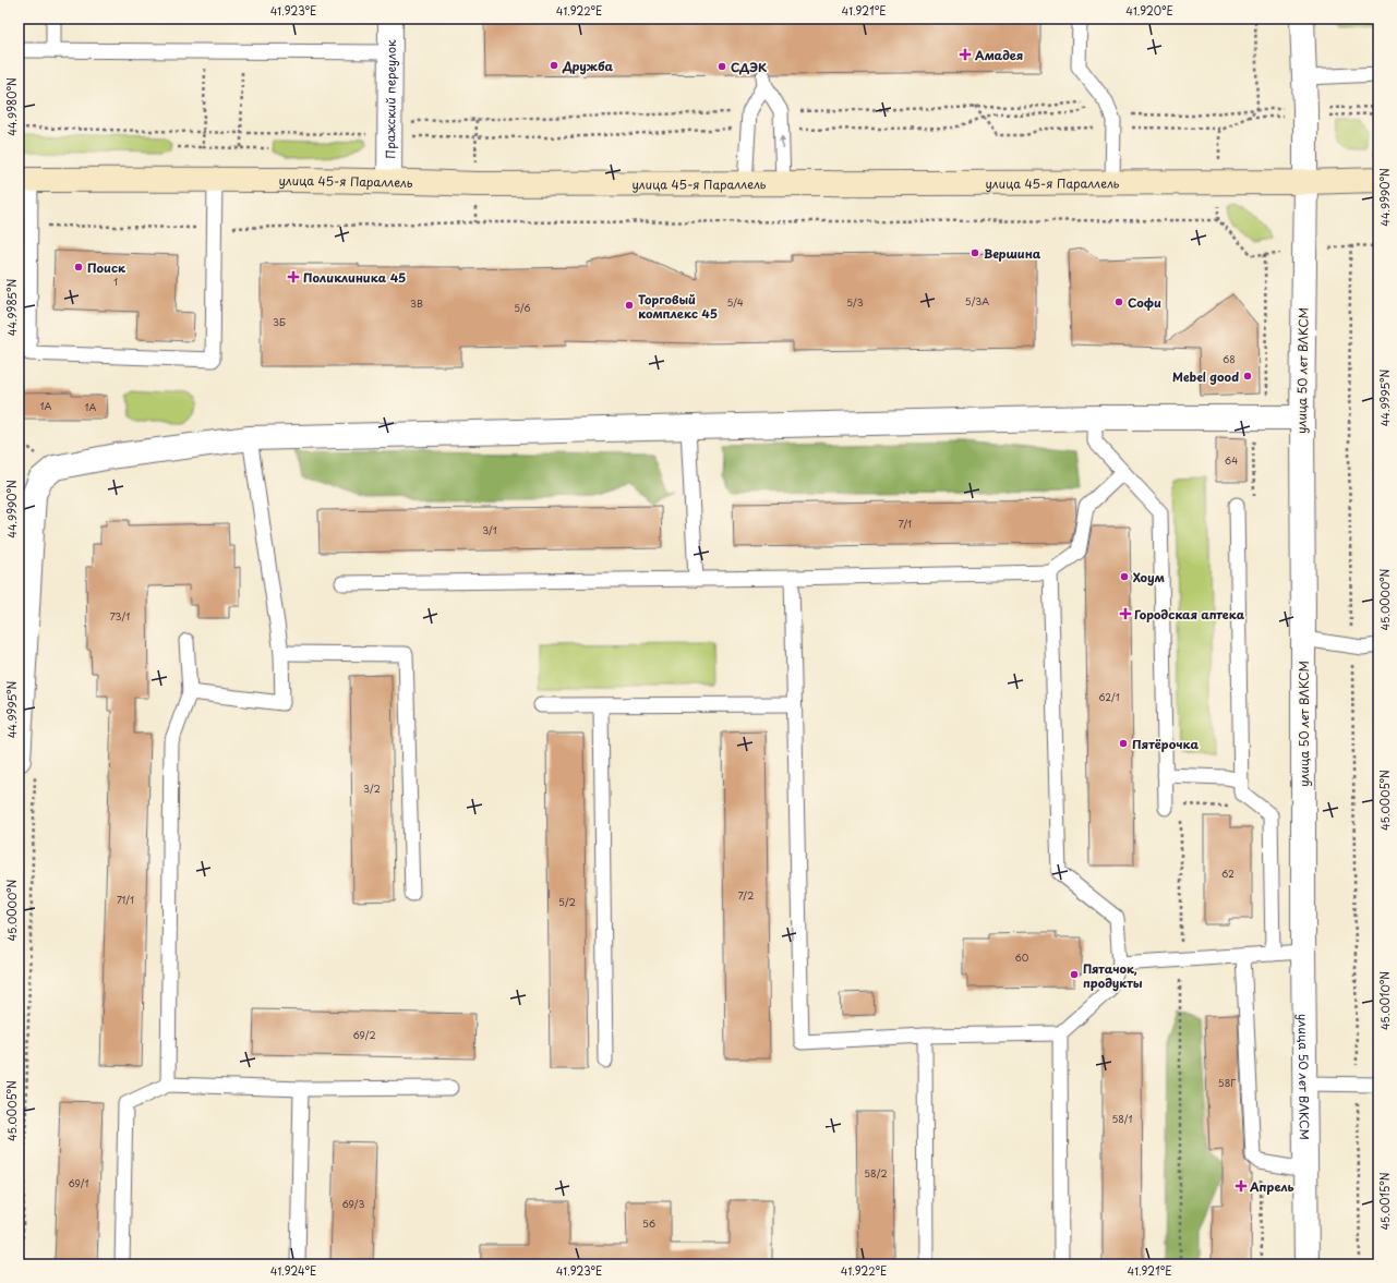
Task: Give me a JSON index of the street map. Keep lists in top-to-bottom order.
{
  "streets": {
    "main road": ["улица 45-я Параллель"],
    "street": ["Пражский переулок", "улица 50 лет ВЛКСМ"]
  },
  "crossings": [
    ["Пражский переулок", "улица 45-я Параллель"],
    ["улица 45-я Параллель", "улица 50 лет ВЛКСМ"]
  ],
  "places": {
    "health": [
      "Амадея",
      "Поликлиника 45",
      "Городская аптека",
      "Апрель"
    ],
    "other": [
      "Дружба",
      "СДЭК",
      "Вершина",
      "Поиск",
      "Софи",
      "Торговый комплекс 45",
      "Mebel good",
      "Хоум",
      "Пятёрочка",
      "Пятачок, продукты"
    ]
  },
  "house_numbers": [
    "1",
    "5/3А",
    "5/4",
    "5/3",
    "3В",
    "5/6",
    "3Б",
    "68",
    "1А",
    "1А",
    "64",
    "7/1",
    "3/1",
    "73/1",
    "62/1",
    "3/2",
    "62",
    "7/2",
    "71/1",
    "5/2",
    "60",
    "69/2",
    "58Г",
    "58/1",
    "58/2",
    "69/1",
    "69/3",
    "56"
  ],
  "coordinates": [
    "41.923°E",
    "41.922°E",
    "41.921°E",
    "41.920°E",
    "44.9980°N",
    "44.9990°N",
    "44.9985°N",
    "44.9995°N",
    "45.0000°N",
    "45.0005°N",
    "45.0010°N",
    "45.0015°N",
    "41.924°E"
  ]
}
